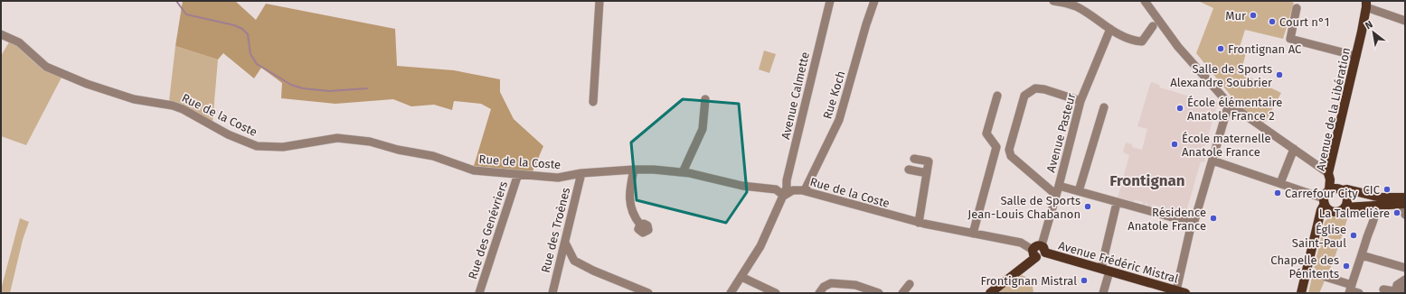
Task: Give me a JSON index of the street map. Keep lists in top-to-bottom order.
{
  "streets": {
    "main road": ["Avenue de la Libération", "Avenue Frédéric Mistral"],
    "street": [
      "Rue Koch",
      "Avenue Calmette",
      "Rue de la Coste",
      "Avenue Pasteur",
      "Rue des Genévriers",
      "Rue des Troènes"
    ]
  },
  "crossings": [
    ["Rue Koch", "Rue de la Coste"],
    ["Avenue Calmette", "Rue de la Coste"],
    ["Rue de la Coste", "Rue des Genévriers"],
    ["Rue de la Coste", "Rue des Troènes"],
    ["Avenue Pasteur", "Avenue Frédéric Mistral"]
  ],
  "districts": ["Frontignan"],
  "places": [
    "Mur",
    "Court n°1",
    "Frontignan AC",
    "Salle de Sports Alexandre Soubrier",
    "École élémentaire Anatole France 2",
    "École maternelle Anatole France",
    "CIC",
    "Carrefour City",
    "Salle de Sports Jean-Louis Chabanon",
    "La Talmelière",
    "Résidence Anatole France",
    "Église Saint-Paul",
    "Chapelle des Pénitents",
    "Frontignan Mistral"
  ],
  "north": "top left"
}
